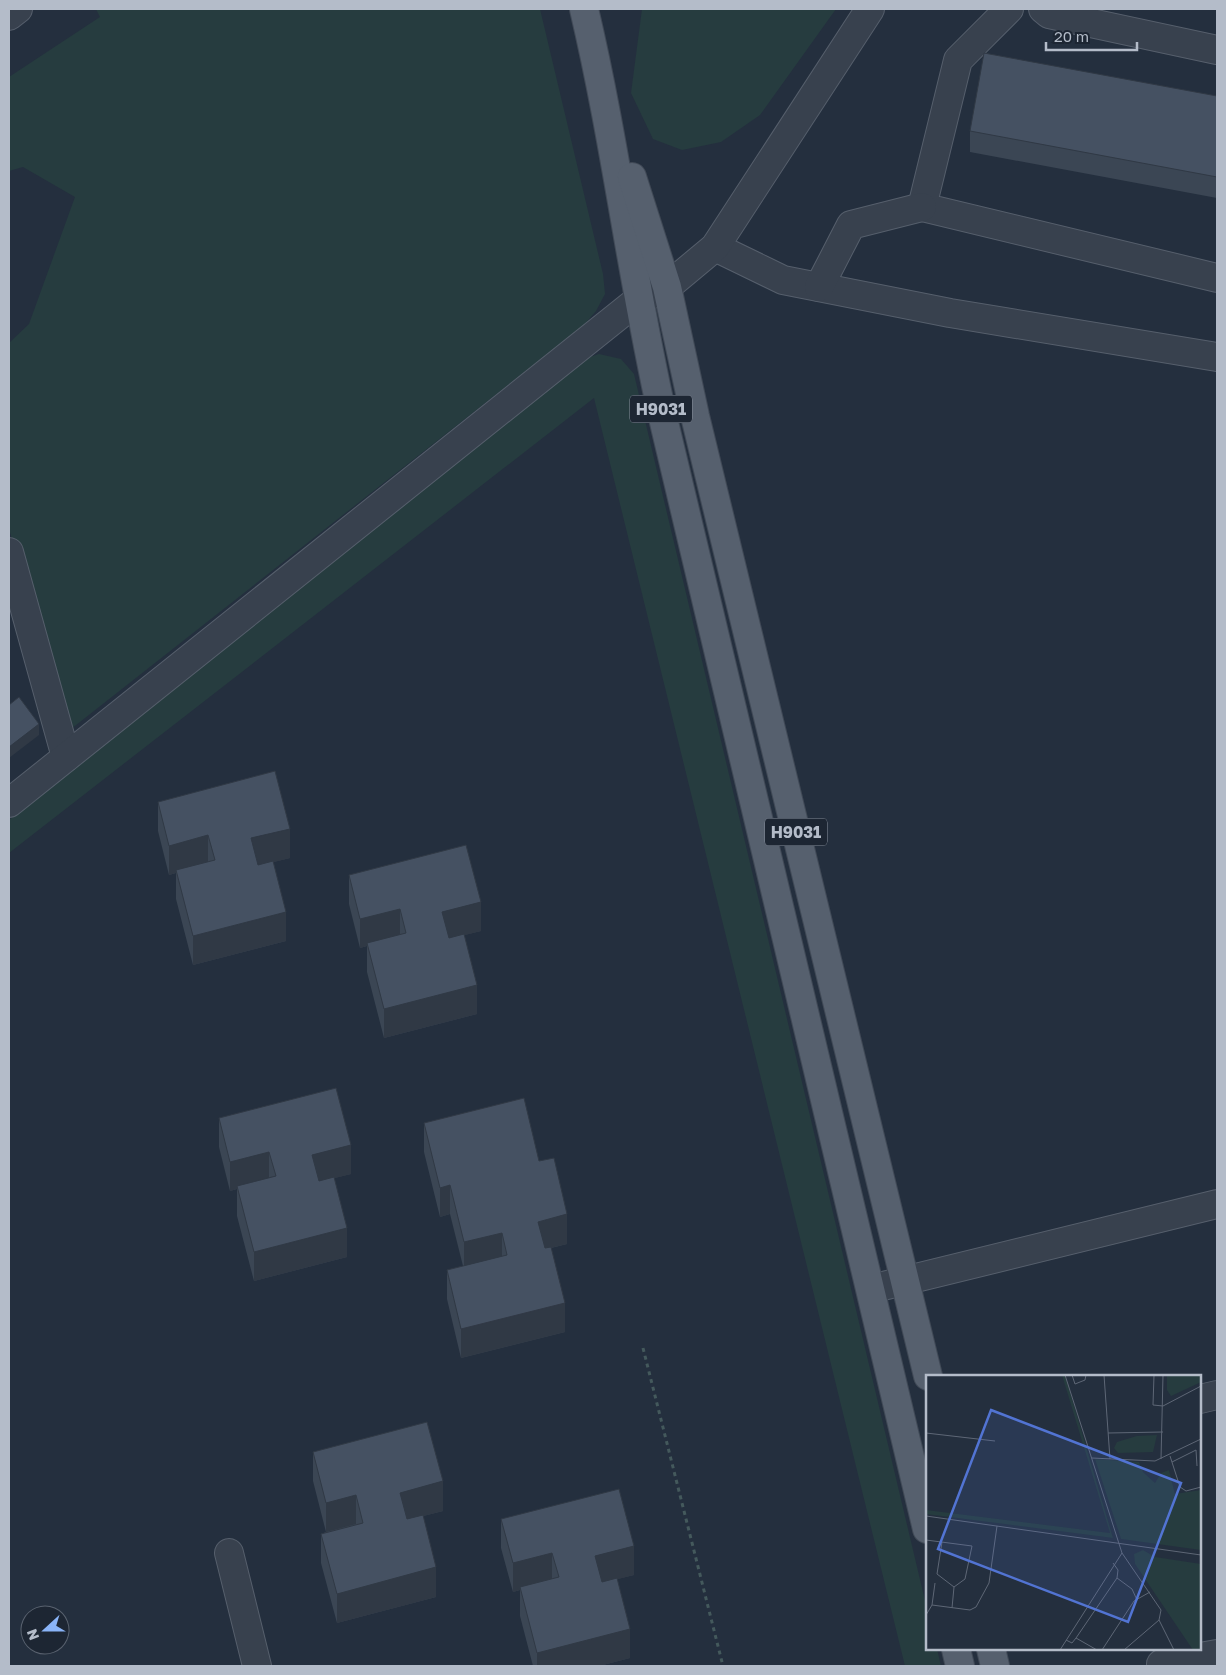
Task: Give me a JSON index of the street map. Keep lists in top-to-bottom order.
{
  "streets": {
    "main road": ["Н9031"]
  },
  "scale_bar": "20 m",
  "north": "left"
}
